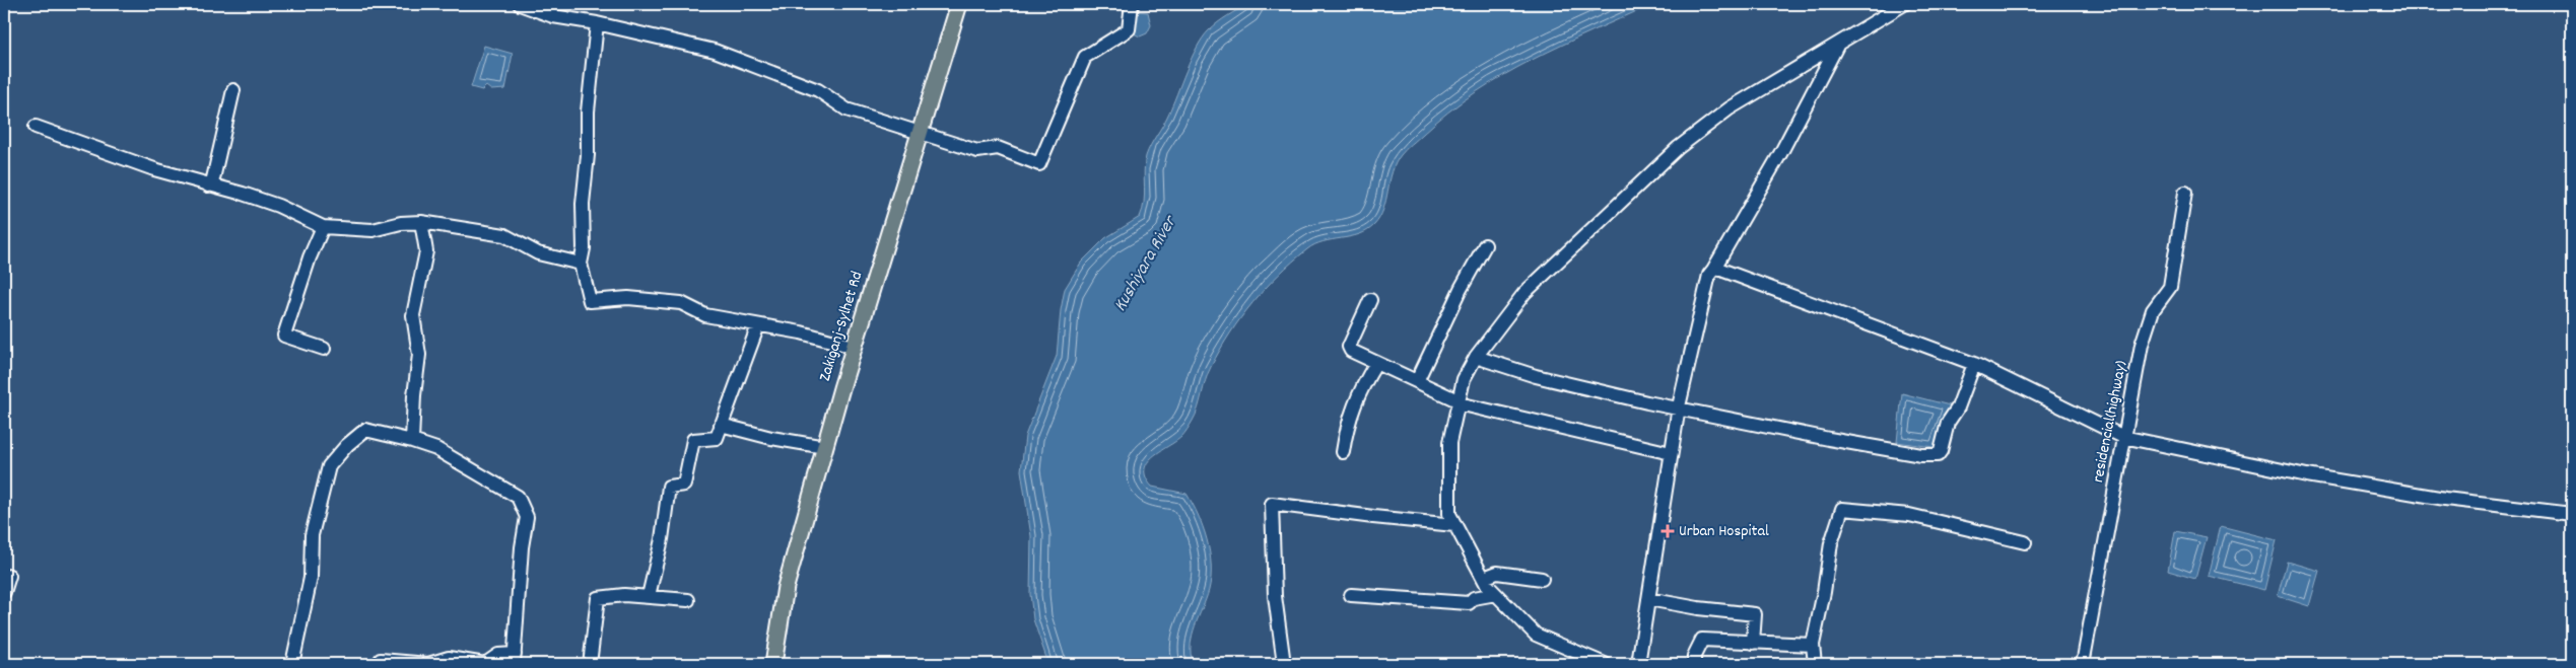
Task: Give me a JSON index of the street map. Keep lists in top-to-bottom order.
{
  "streets": {
    "main road": ["Zakiganj-Sylhet Rd"],
    "street": ["residencial(highway)"]
  },
  "water": ["Kushiyara River"],
  "places": {
    "health": ["Urban Hospital"]
  }
}
